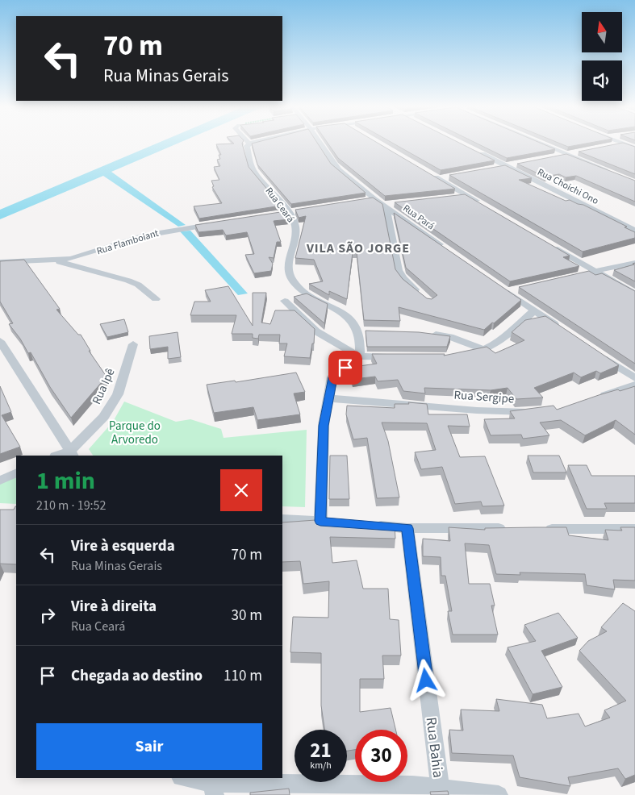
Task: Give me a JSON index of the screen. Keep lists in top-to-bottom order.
{
  "streets": {
    "street": [
      "Rua Choichi Ono",
      "Rua Ceará",
      "Rua Pará",
      "Rua Flamboiant",
      "Rua Ipê",
      "Rua Sergipe",
      "Rua Bahia"
    ]
  },
  "districts": ["VILA SÃO JORGE"],
  "parks": ["Parque do Arvoredo"],
  "north": "top",
  "page": {
    "turn": ["70 m", "Rua Minas Gerais"],
    "heading": ["1 min", "210 m · 19:52"],
    "list": [
      {
        "name": "Vire à esquerda",
        "note": "Rua Minas Gerais",
        "value": "70 m"
      },
      {
        "name": "Vire à direita",
        "note": "Rua Ceará",
        "value": "30 m"
      },
      {
        "name": "Chegada ao destino",
        "value": "110 m"
      }
    ],
    "buttons": "Sair",
    "speed": "21 km/h",
    "limit": "30"
  }
}
